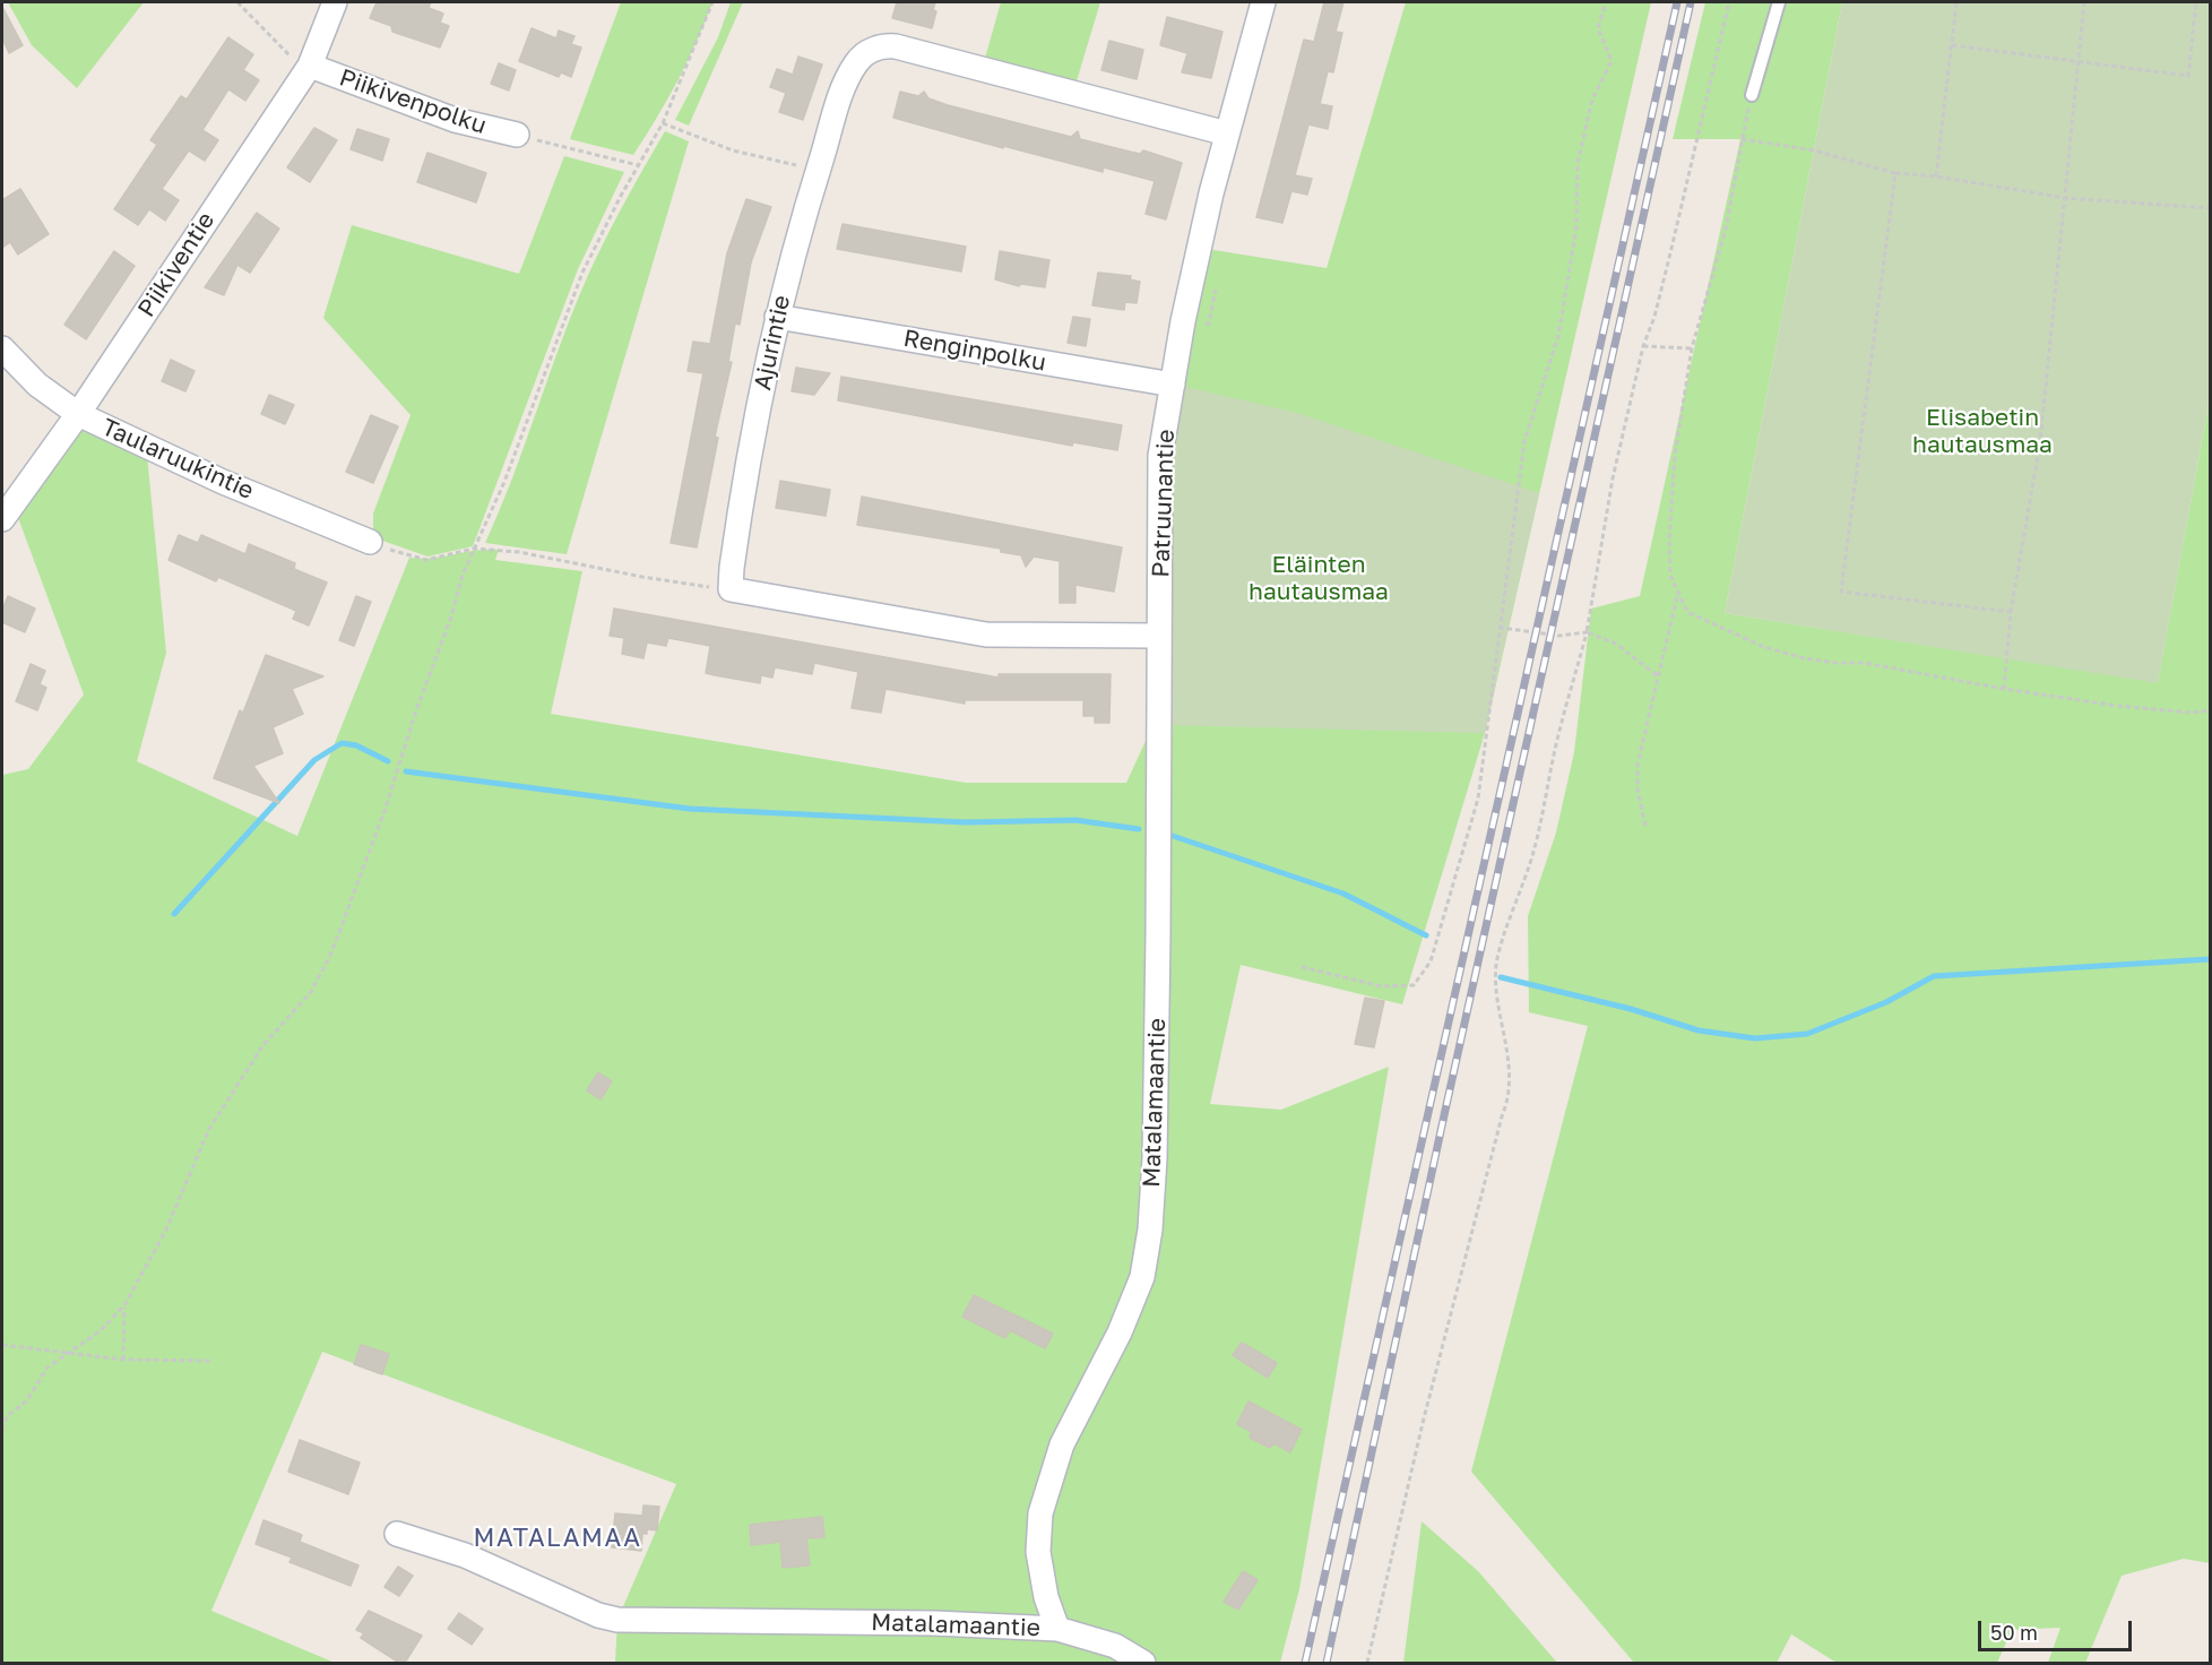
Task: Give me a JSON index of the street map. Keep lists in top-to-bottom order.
{
  "streets": {
    "street": [
      "Piikivenpolku",
      "Piikiventie",
      "Ajurintie",
      "Renginpolku",
      "Taularuukintie",
      "Patruunantie",
      "Matalamaantie"
    ]
  },
  "crossings": [
    ["Piikivenpolku", "Piikiventie"],
    ["Piikiventie", "Taularuukintie"],
    ["Ajurintie", "Renginpolku"],
    ["Ajurintie", "Patruunantie"],
    ["Renginpolku", "Patruunantie"],
    ["Patruunantie", "Matalamaantie"]
  ],
  "districts": ["MATALAMAA"],
  "parks": ["Elisabetin hautausmaa", "Eläinten hautausmaa"],
  "scale_bar": "50 m"
}
